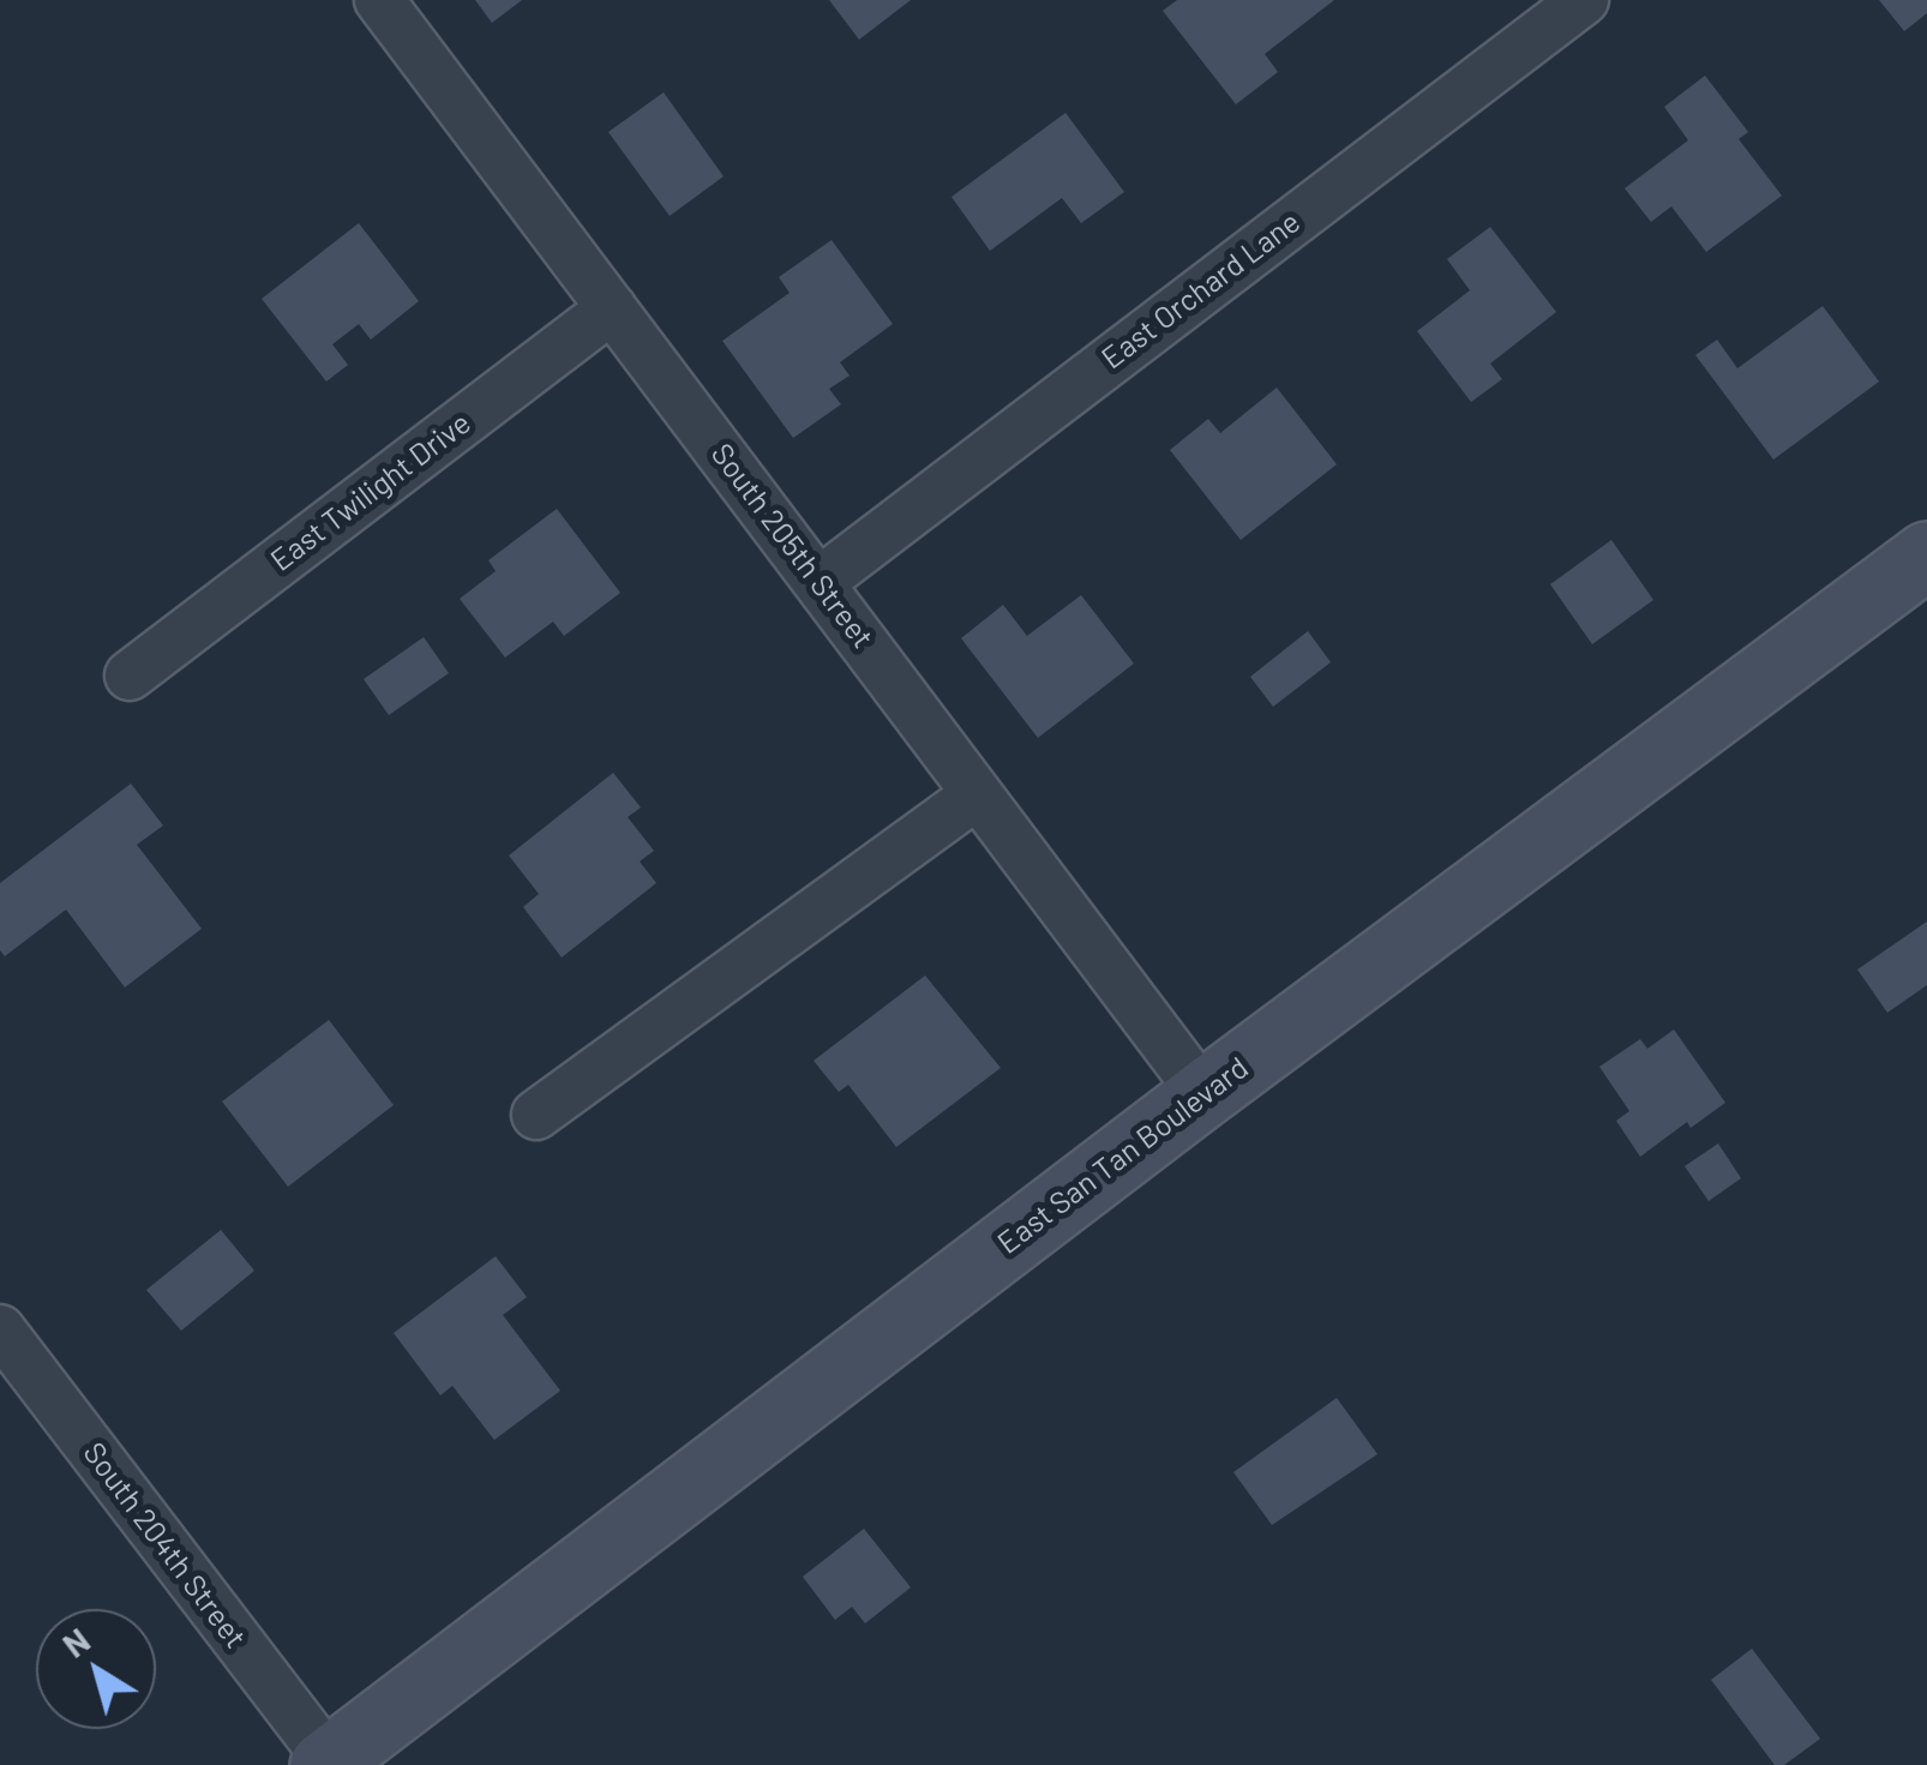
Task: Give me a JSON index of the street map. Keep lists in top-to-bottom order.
{
  "streets": {
    "street": [
      "East Orchard Lane",
      "East Twilight Drive",
      "South 205th Street",
      "East San Tan Boulevard",
      "South 204th Street"
    ]
  },
  "crossings": [
    ["East Orchard Lane", "South 205th Street"],
    ["East Twilight Drive", "South 205th Street"],
    ["South 205th Street", "East San Tan Boulevard"],
    ["East San Tan Boulevard", "South 204th Street"]
  ],
  "north": "top left"
}
